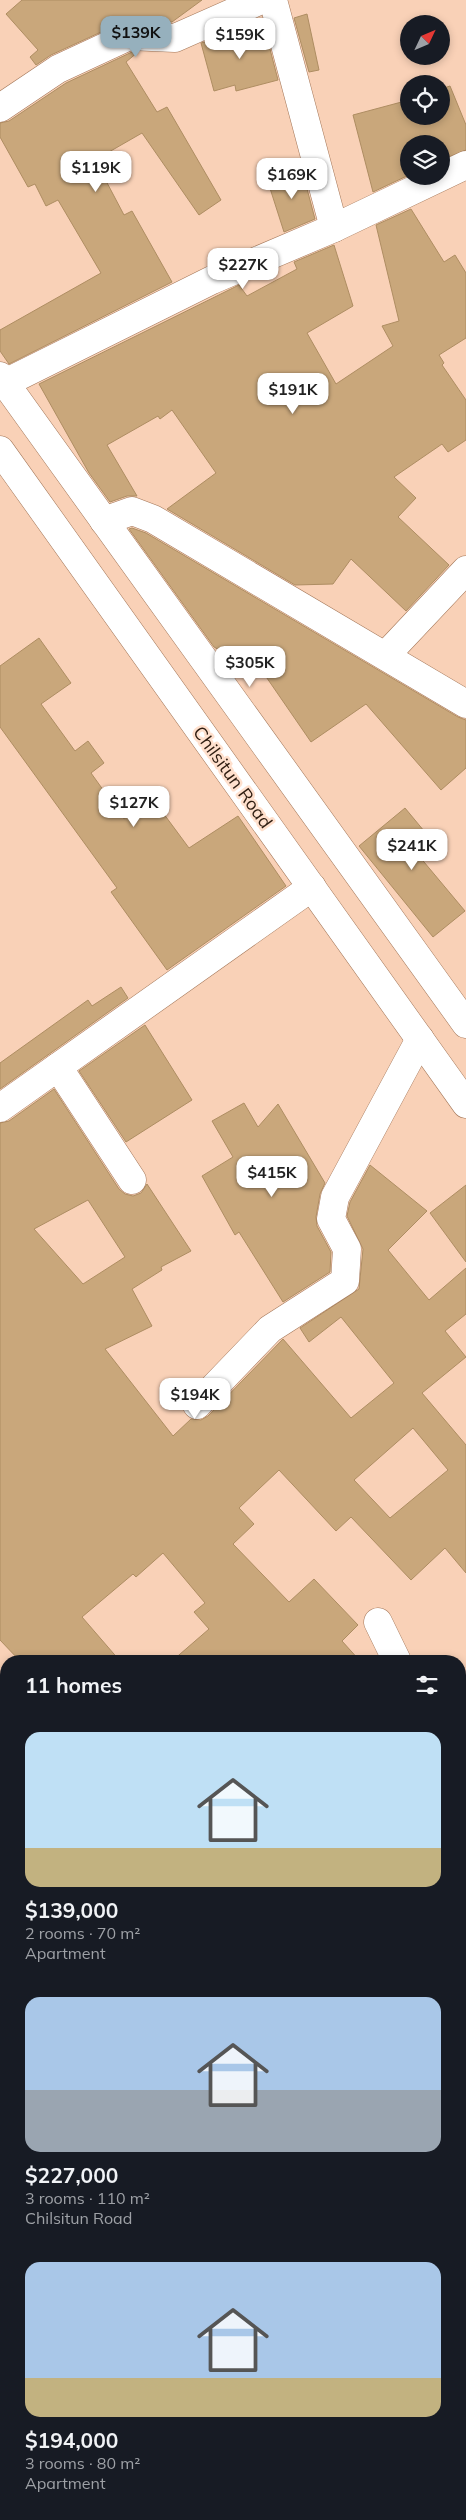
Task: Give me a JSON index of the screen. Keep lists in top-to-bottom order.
{
  "streets": {
    "street": ["Chilsitun Road"]
  },
  "north": "top right",
  "page": {
    "price": [
      "$139K",
      "$159K",
      "$119K",
      "$169K",
      "$227K",
      "$191K",
      "$305K",
      "$127K",
      "$241K",
      "$415K",
      "$194K"
    ],
    "heading": "11 homes",
    "list": [
      {
        "name": "$139,000",
        "note": "2 rooms · 70 m² · Apartment"
      },
      {
        "name": "$227,000",
        "note": "3 rooms · 110 m² · Chilsitun Road"
      },
      {
        "name": "$194,000",
        "note": "3 rooms · 80 m² · Apartment"
      }
    ]
  }
}
